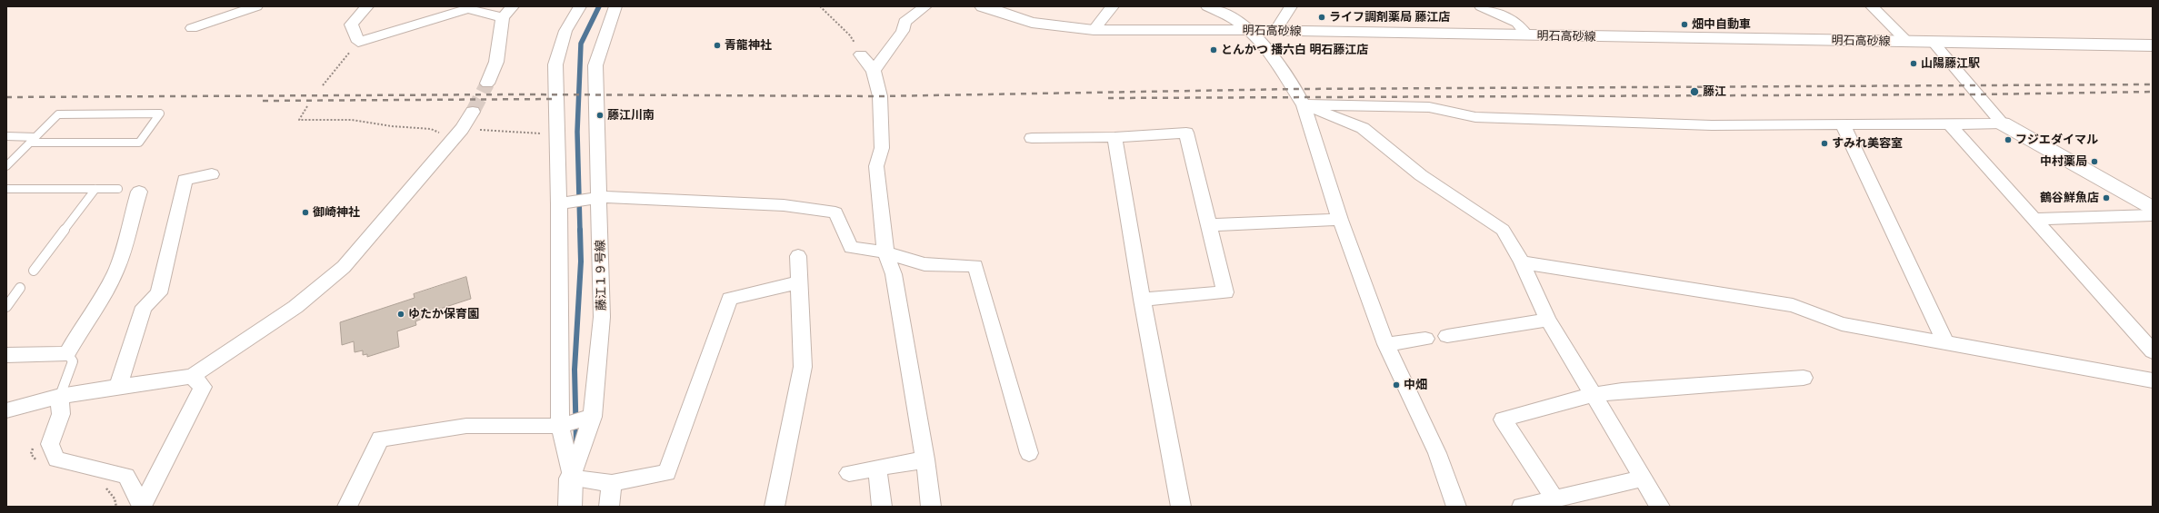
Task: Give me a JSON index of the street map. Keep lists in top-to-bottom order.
{
  "streets": {
    "main road": ["明石高砂線"],
    "street": ["藤江１９号線"]
  },
  "places": [
    "ライフ調剤薬局 藤江店",
    "畑中自動車",
    "青龍神社",
    "とんかつ 播六白 明石藤江店",
    "山陽藤江駅",
    "藤江",
    "藤江川南",
    "フジエダイマル",
    "すみれ美容室",
    "中村薬局",
    "鶴谷鮮魚店",
    "御崎神社",
    "ゆたか保育園",
    "中畑"
  ]
}
